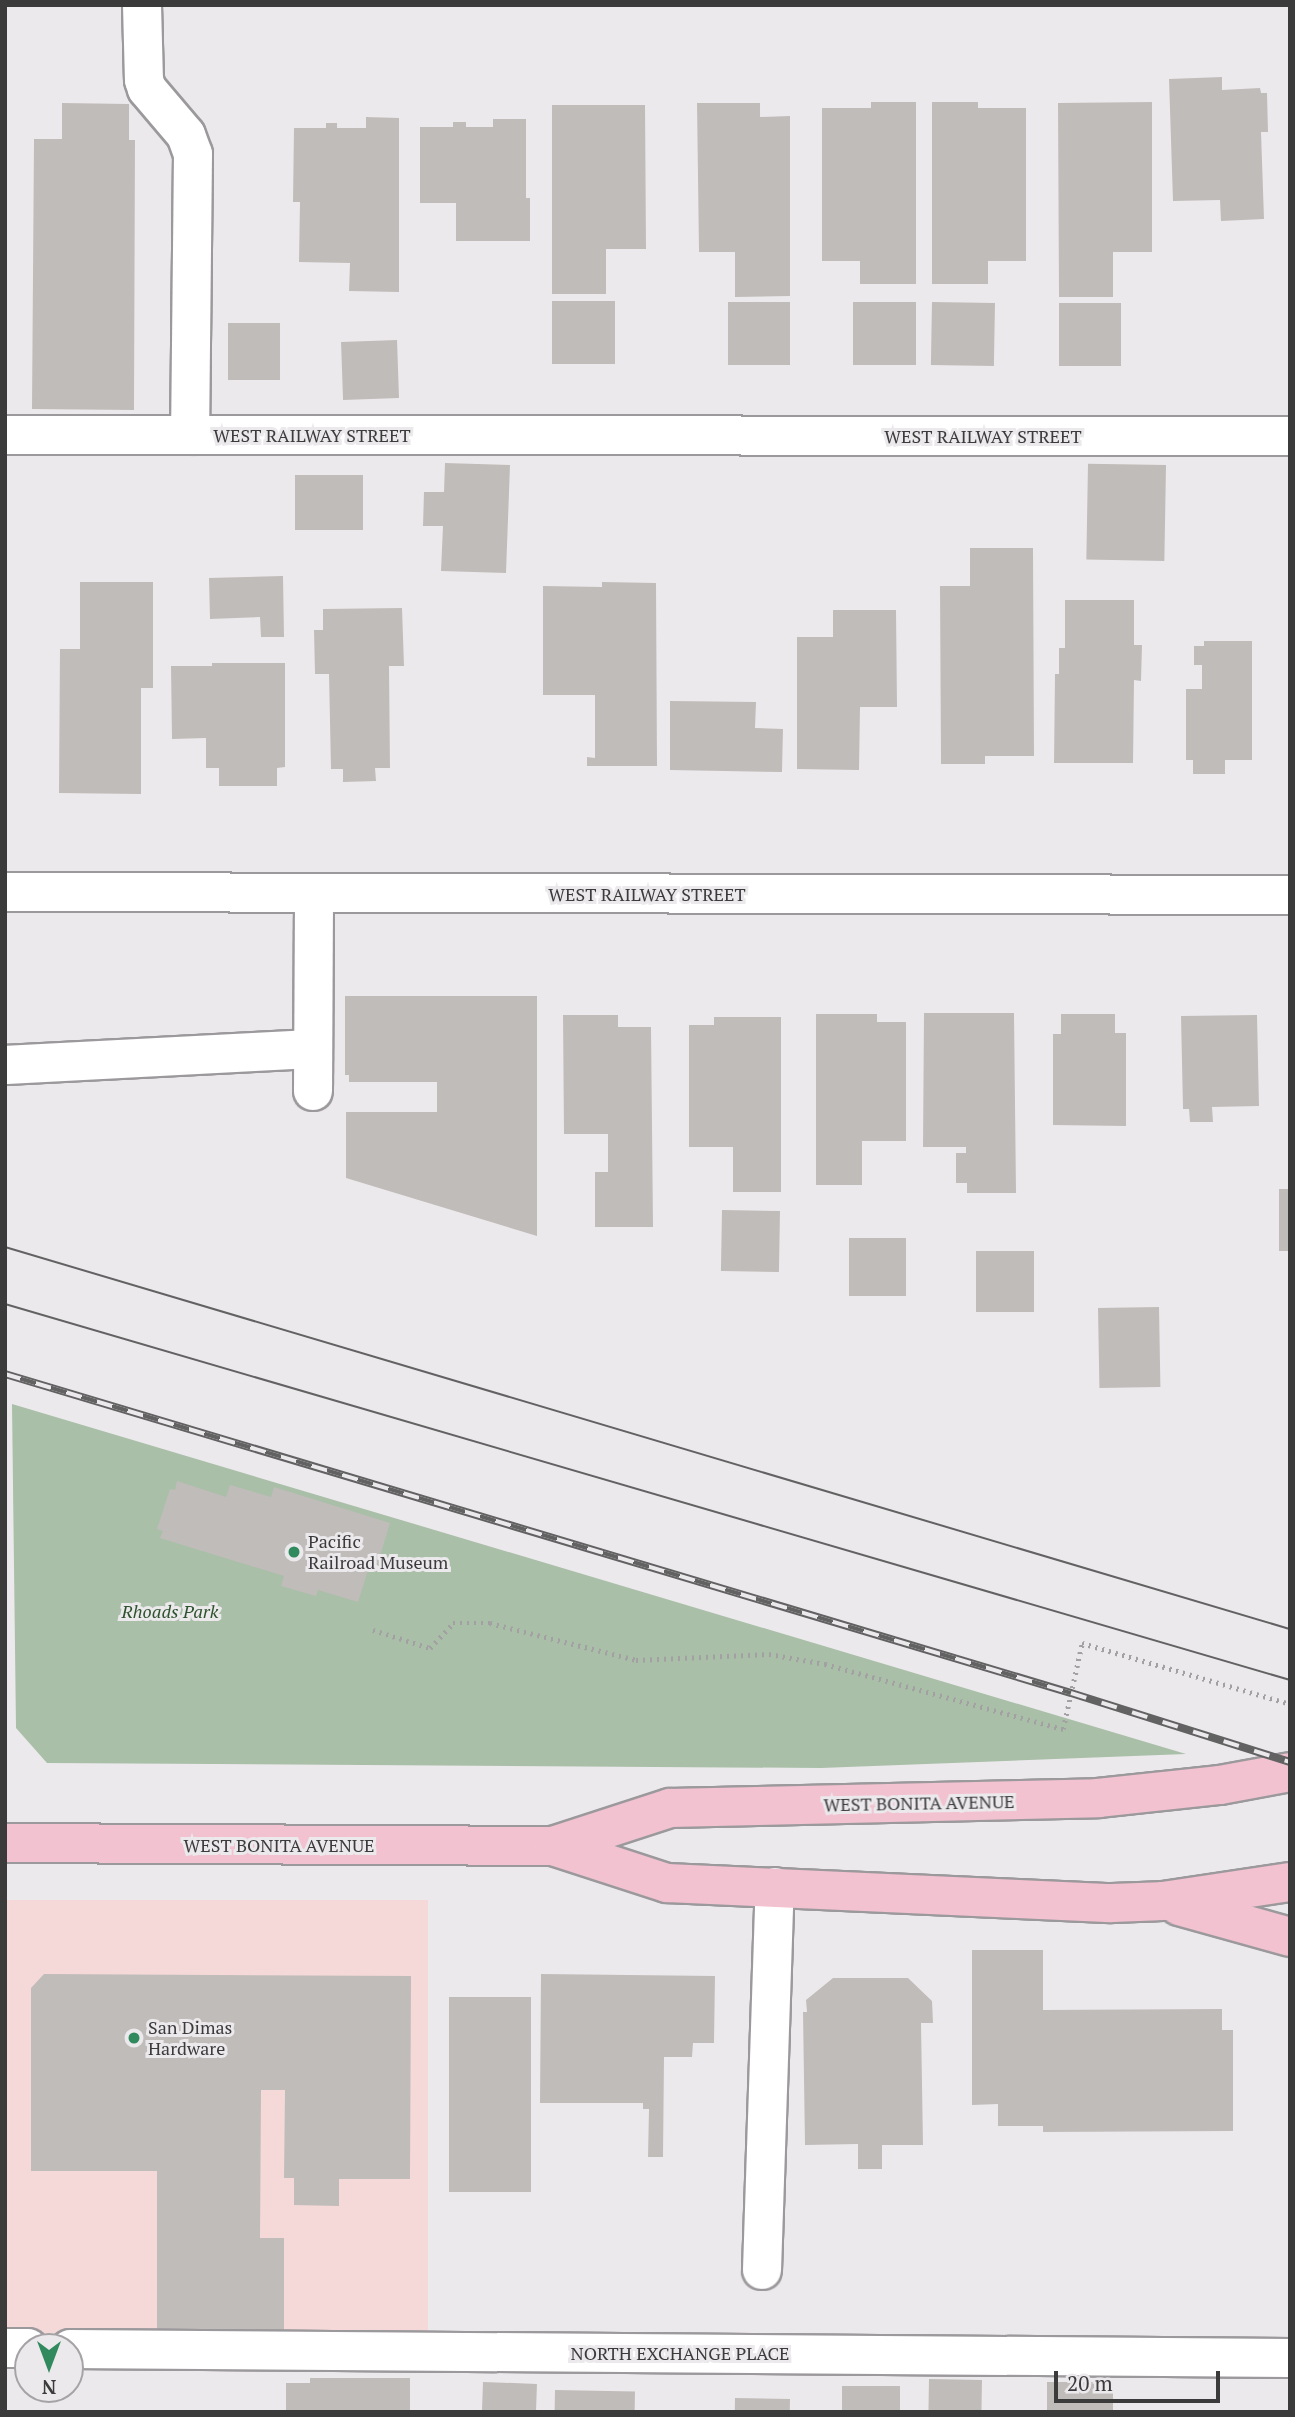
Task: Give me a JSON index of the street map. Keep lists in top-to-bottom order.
{
  "streets": {
    "main road": ["WEST BONITA AVENUE"],
    "street": ["WEST RAILWAY STREET", "NORTH EXCHANGE PLACE"]
  },
  "parks": ["Rhoads Park"],
  "places": ["Pacific Railroad Museum", "San Dimas Hardware"],
  "scale_bar": "20 m",
  "north": "bottom"
}
